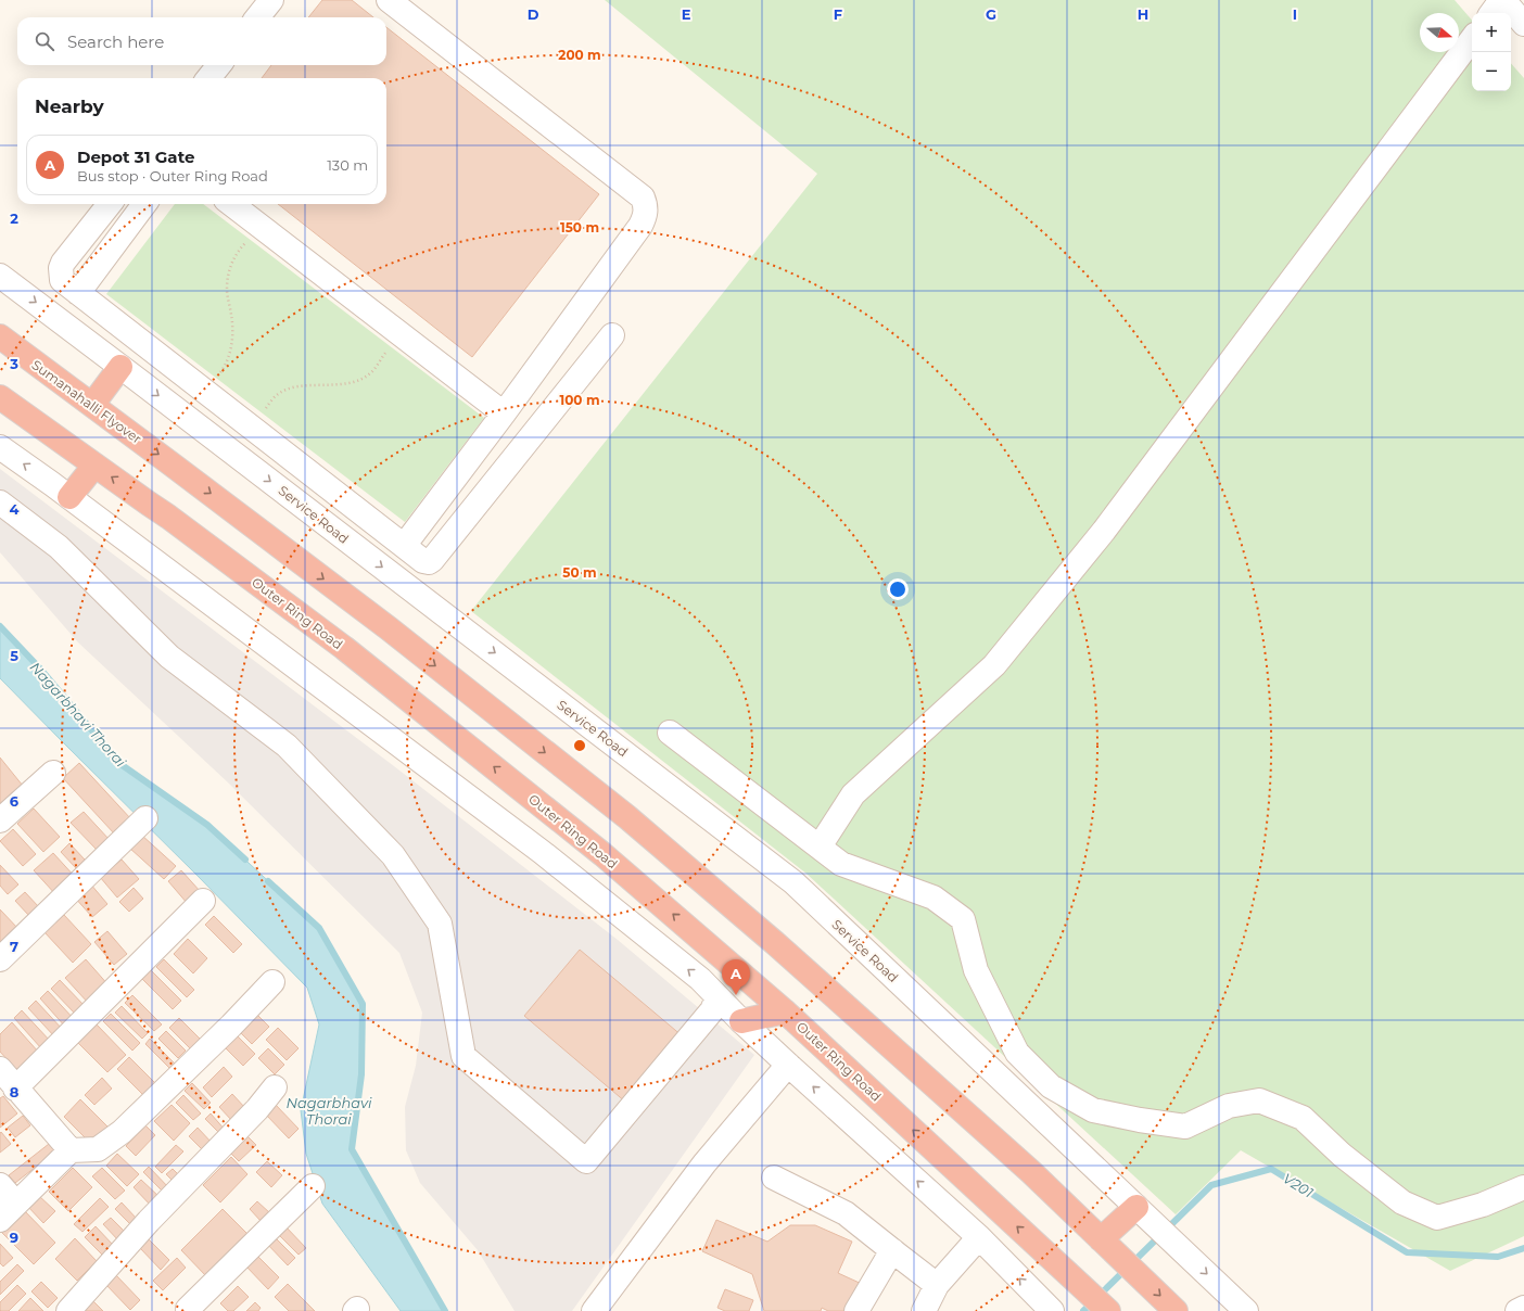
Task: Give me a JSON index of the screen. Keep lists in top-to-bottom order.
{
  "streets": {
    "highway": ["Sumanahalli Flyover", "Outer Ring Road"],
    "street": ["Service Road"]
  },
  "one_way": ["Sumanahalli Flyover", "Outer Ring Road"],
  "water": ["Nagarbhavi Thorai", "V201"],
  "north": "right",
  "page": {
    "map_buttons": ["+", "−"],
    "search": "Search here",
    "heading": "Nearby",
    "list": [
      {
        "mark": "A",
        "name": "Depot 31 Gate",
        "note": "Bus stop · Outer Ring Road",
        "value": "130 m"
      }
    ],
    "pins": "A"
  },
  "grid": {
    "columns": [
      "D",
      "E",
      "F",
      "G",
      "H",
      "I"
    ],
    "rows": [
      "2",
      "3",
      "4",
      "5",
      "6",
      "7",
      "8",
      "9"
    ]
  },
  "rings": [
    "200 m",
    "150 m",
    "100 m",
    "50 m"
  ]
}
